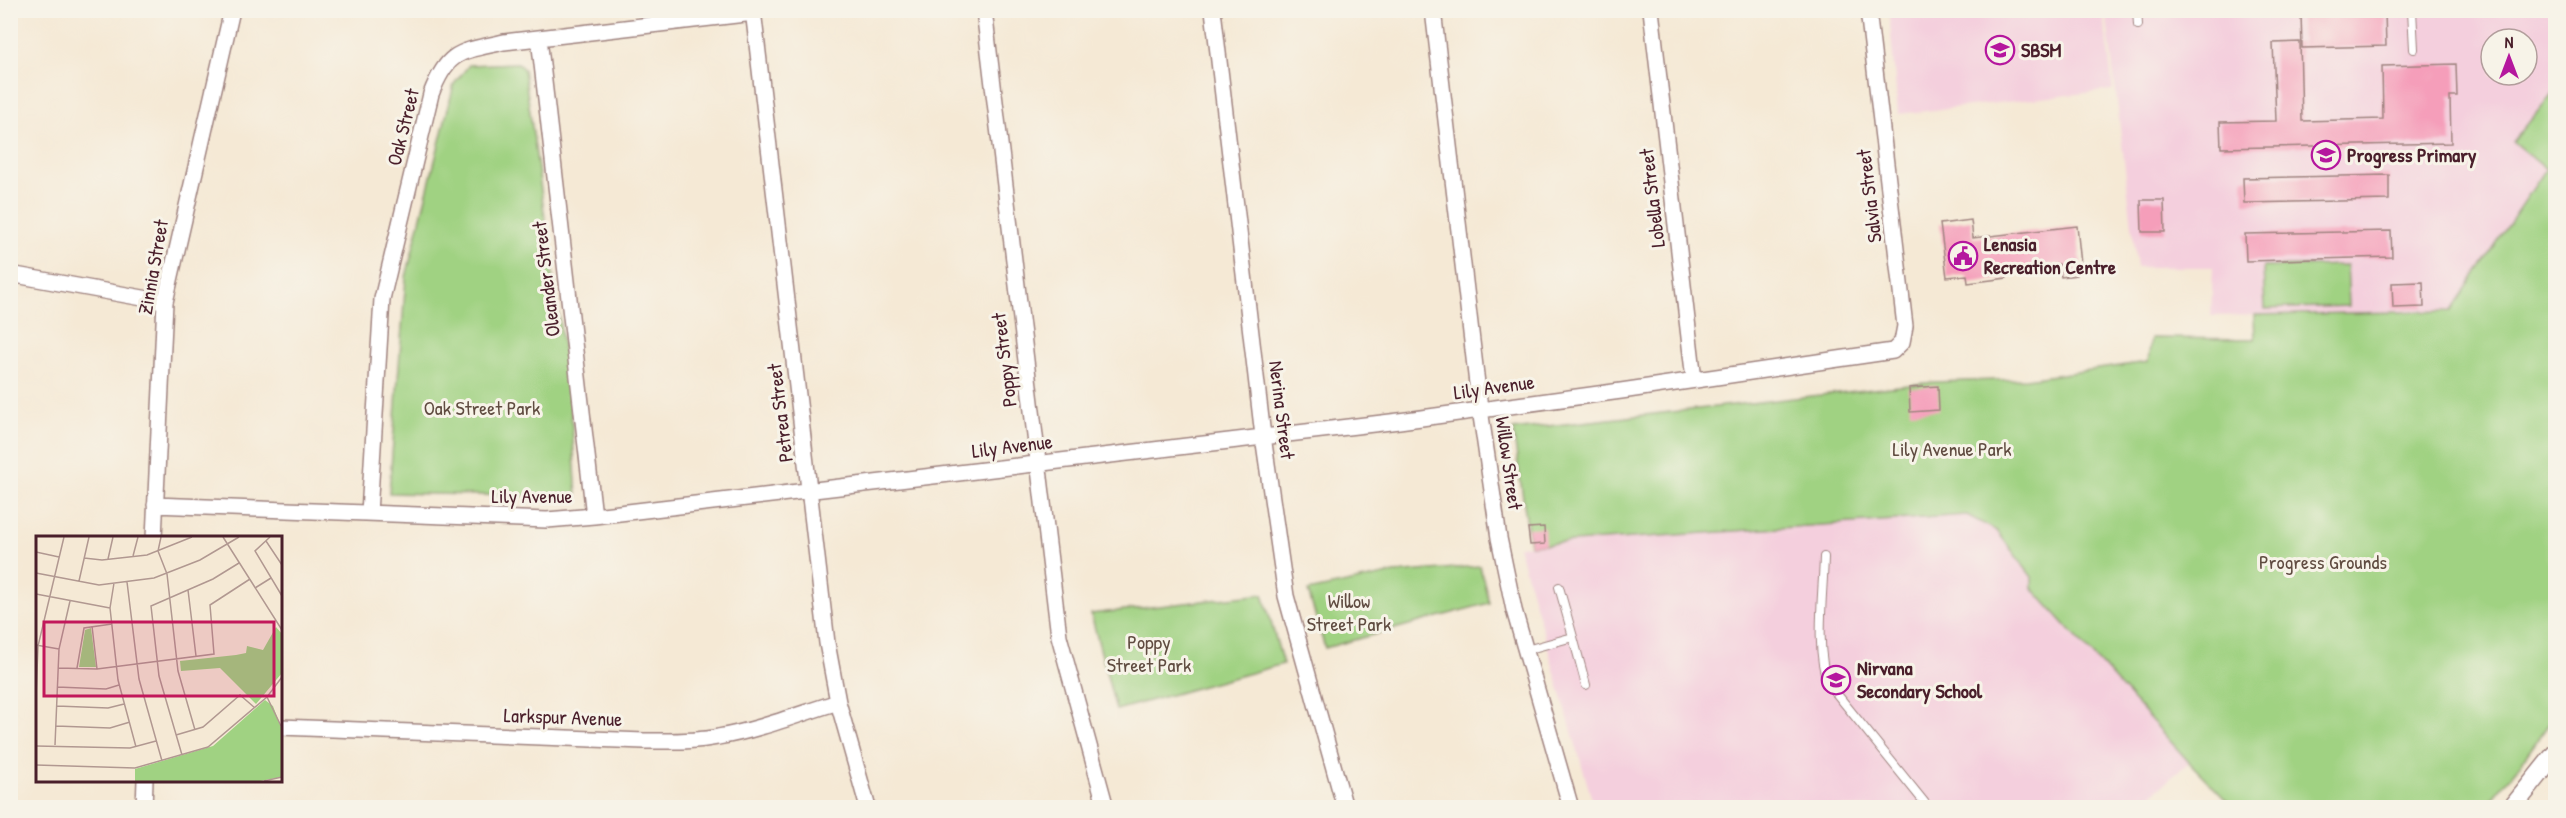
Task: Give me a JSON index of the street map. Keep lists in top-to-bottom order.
{
  "streets": {
    "street": [
      "Oak Street",
      "Salvia Street",
      "Lobella Street",
      "Zinnia Street",
      "Oleander Street",
      "Poppy Street",
      "Lily Avenue",
      "Nerina Street",
      "Petrea Street",
      "Willow Street",
      "Larkspur Avenue"
    ]
  },
  "crossings": [
    ["Oak Street", "Oleander Street"],
    ["Oak Street", "Lily Avenue"],
    ["Oak Street", "Petrea Street"],
    ["Salvia Street", "Lily Avenue"],
    ["Lobella Street", "Lily Avenue"],
    ["Zinnia Street", "Lily Avenue"],
    ["Oleander Street", "Lily Avenue"],
    ["Poppy Street", "Lily Avenue"],
    ["Lily Avenue", "Nerina Street"],
    ["Lily Avenue", "Petrea Street"],
    ["Lily Avenue", "Willow Street"],
    ["Petrea Street", "Larkspur Avenue"]
  ],
  "parks": [
    "Oak Street Park",
    "Lily Avenue Park",
    "Progress Grounds",
    "Willow Street Park",
    "Poppy Street Park"
  ],
  "places": {
    "school or university": ["SBSM", "Progress Primary", "Nirvana Secondary School"],
    "public building": ["Lenasia Recreation Centre"]
  },
  "north": "top"
}
